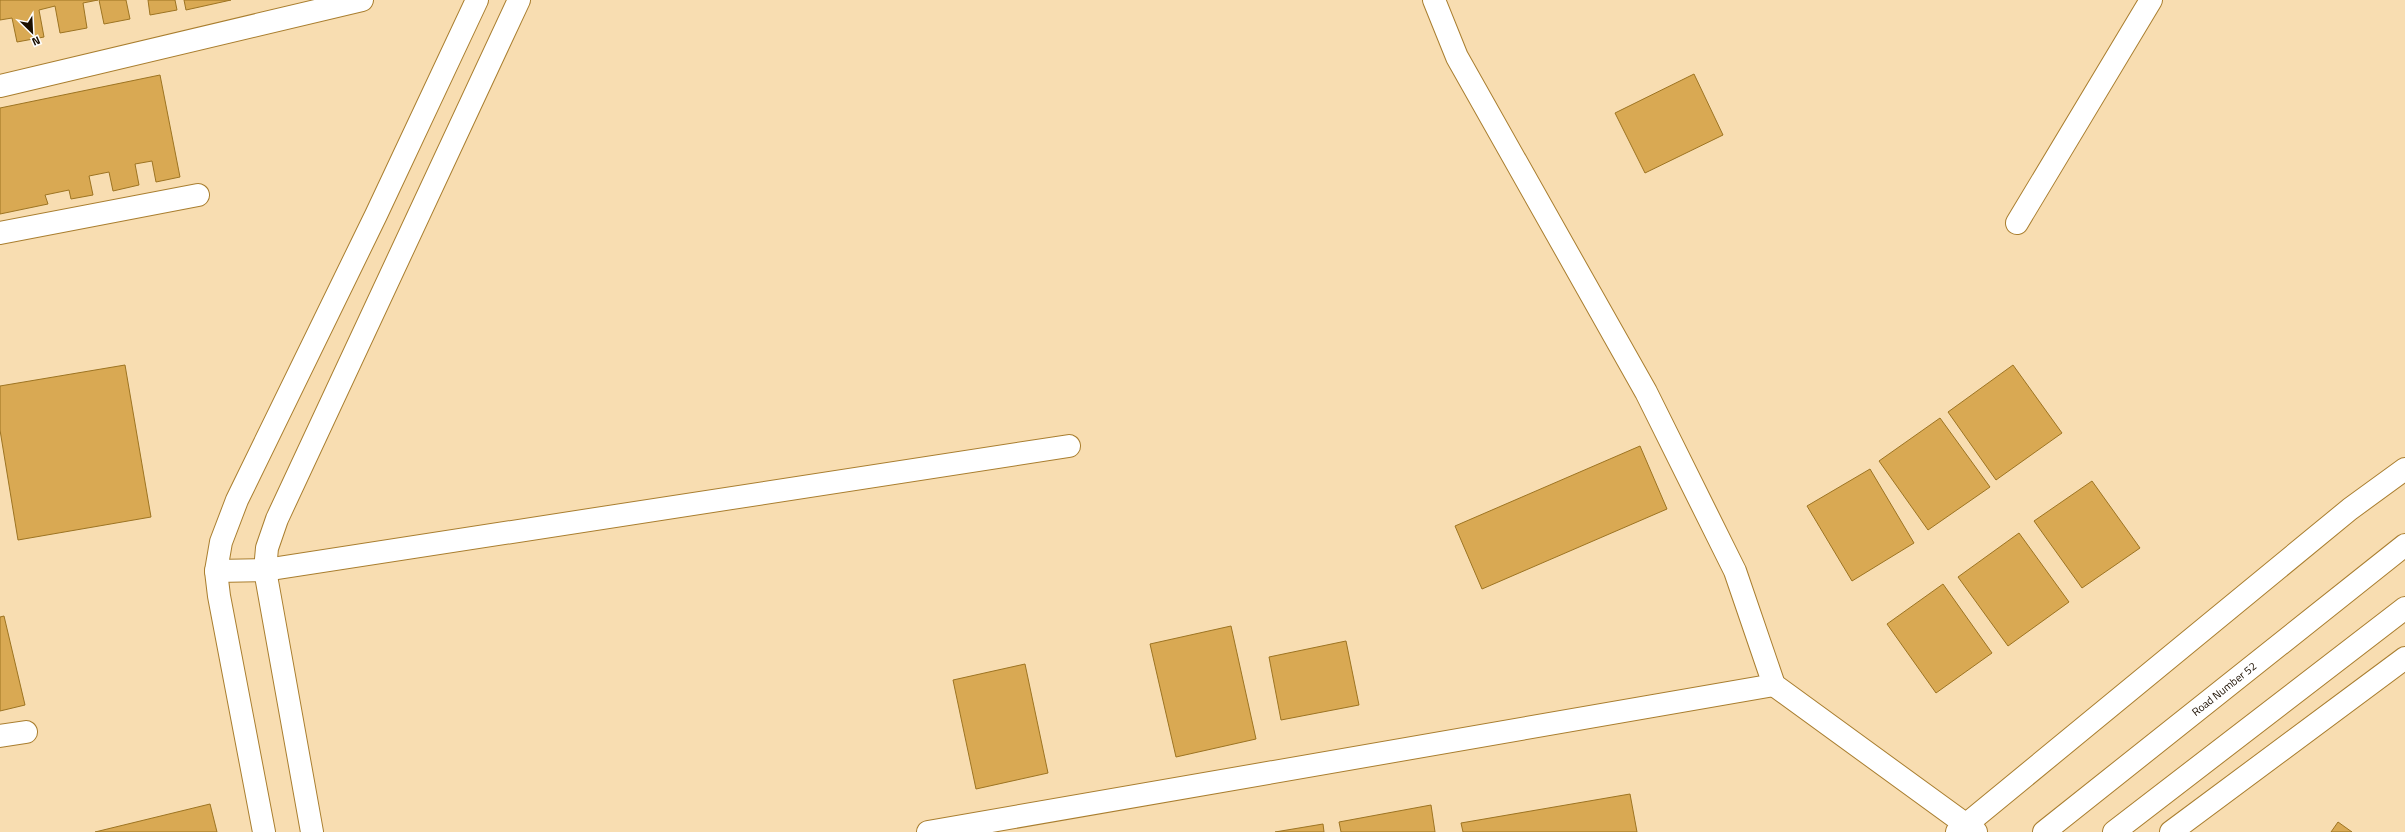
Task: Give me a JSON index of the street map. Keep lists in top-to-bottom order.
{
  "streets": {
    "street": ["Road Number 52"]
  },
  "north": "bottom right"
}
